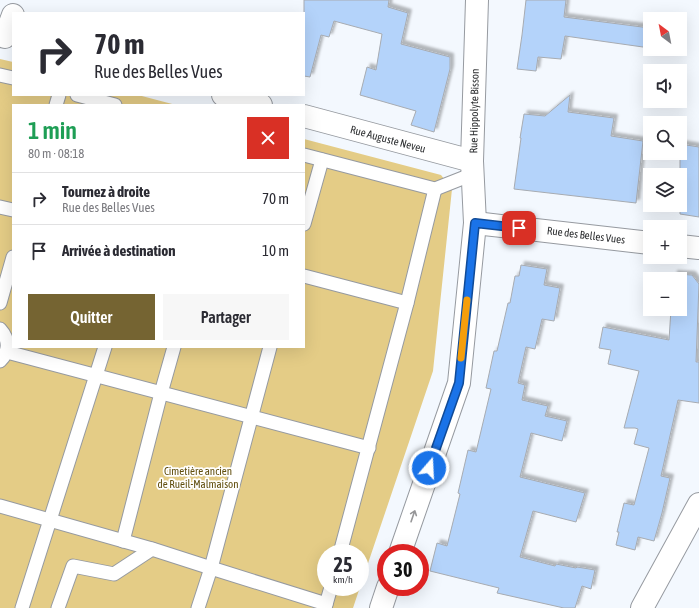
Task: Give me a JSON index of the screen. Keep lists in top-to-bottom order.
{
  "streets": {
    "street": ["Rue Hippolyte Bisson", "Rue Auguste Neveu", "Rue des Belles Vues"]
  },
  "crossings": [
    ["Rue Hippolyte Bisson", "Rue Auguste Neveu"],
    ["Rue Hippolyte Bisson", "Rue des Belles Vues"]
  ],
  "one_way": ["Rue Hippolyte Bisson"],
  "parks": ["Cimetière ancien de Rueil-Malmaison"],
  "north": "top left",
  "page": {
    "map_buttons": ["+", "−"],
    "turn": ["70 m", "Rue des Belles Vues"],
    "heading": ["1 min", "80 m · 08:18"],
    "list": [
      {
        "name": "Tournez à droite",
        "note": "Rue des Belles Vues",
        "value": "70 m"
      },
      {
        "name": "Arrivée à destination",
        "value": "10 m"
      }
    ],
    "buttons": ["Quitter", "Partager"],
    "speed": "25 km/h",
    "limit": "30"
  }
}
